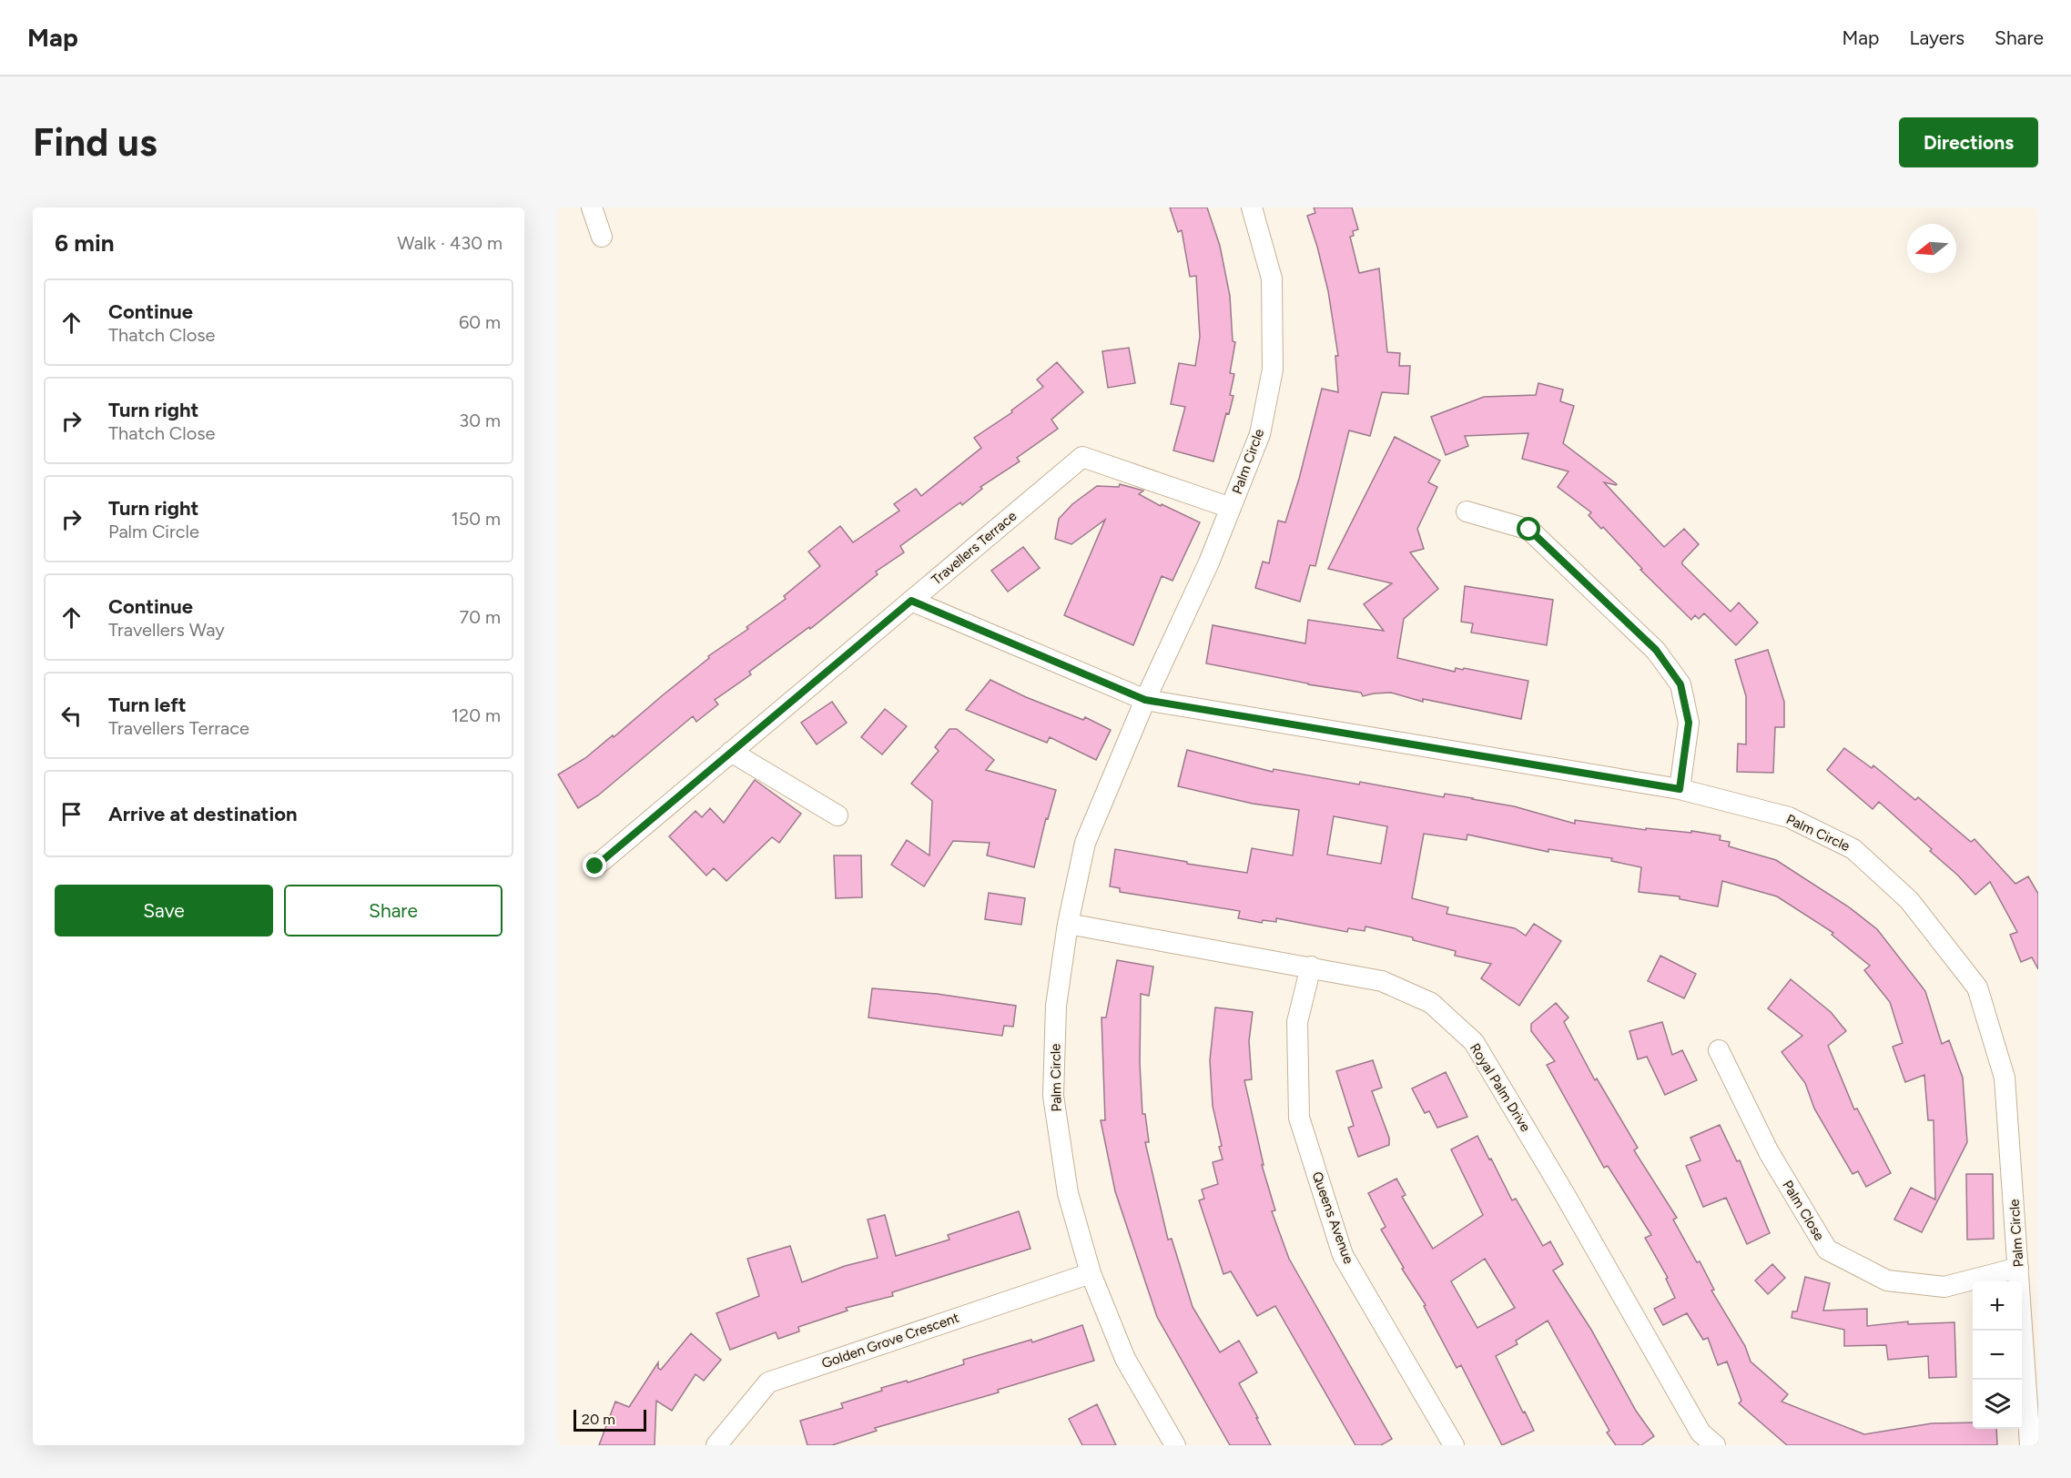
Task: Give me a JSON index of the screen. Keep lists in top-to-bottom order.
{
  "streets": {
    "street": [
      "Palm Circle",
      "Travellers Terrace",
      "Royal Palm Drive",
      "Palm Close",
      "Queens Avenue",
      "Golden Grove Crescent"
    ]
  },
  "crossings": [
    ["Palm Circle", "Travellers Terrace"],
    ["Palm Circle", "Royal Palm Drive"],
    ["Palm Circle", "Palm Close"],
    ["Palm Circle", "Golden Grove Crescent"],
    ["Royal Palm Drive", "Queens Avenue"]
  ],
  "scale_bar": "20 m",
  "north": "left",
  "page": {
    "header": "Map",
    "nav": ["Map", "Layers", "Share"],
    "buttons": [
      "Directions",
      ["Save", "Share"]
    ],
    "title": "Find us",
    "heading": ["6 min", "Walk · 430 m"],
    "list": [
      ["Continue", "Thatch Close", "60 m"],
      ["Turn right", "Thatch Close", "30 m"],
      ["Turn right", "Palm Circle", "150 m"],
      ["Continue", "Travellers Way", "70 m"],
      ["Turn left", "Travellers Terrace", "120 m"],
      "Arrive at destination"
    ],
    "map_buttons": ["+", "−"],
    "scale": "20 m"
  }
}
